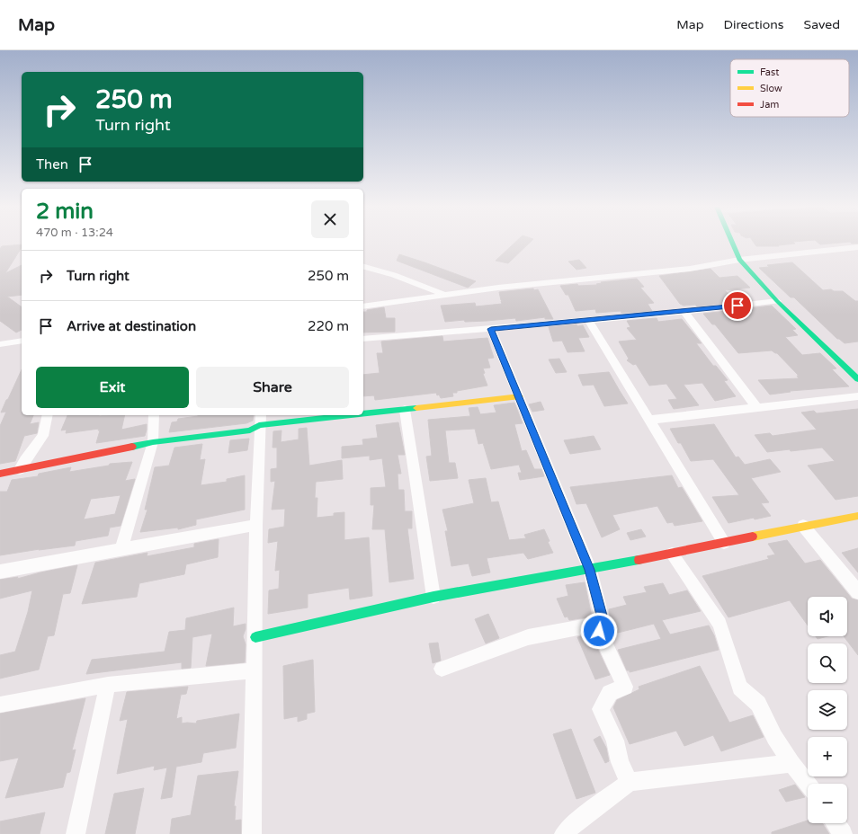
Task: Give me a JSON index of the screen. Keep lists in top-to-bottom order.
{
  "legend": ["Fast", "Slow", "Jam"],
  "page": {
    "header": "Map",
    "nav": ["Map", "Directions", "Saved"],
    "turn": ["250 m", "Turn right"],
    "then": "Then",
    "heading": ["2 min", "470 m · 13:24"],
    "list": [
      {
        "name": "Turn right",
        "value": "250 m"
      },
      {
        "name": "Arrive at destination",
        "value": "220 m"
      }
    ],
    "buttons": ["Exit", "Share"],
    "map_buttons": ["+", "−"]
  }
}
